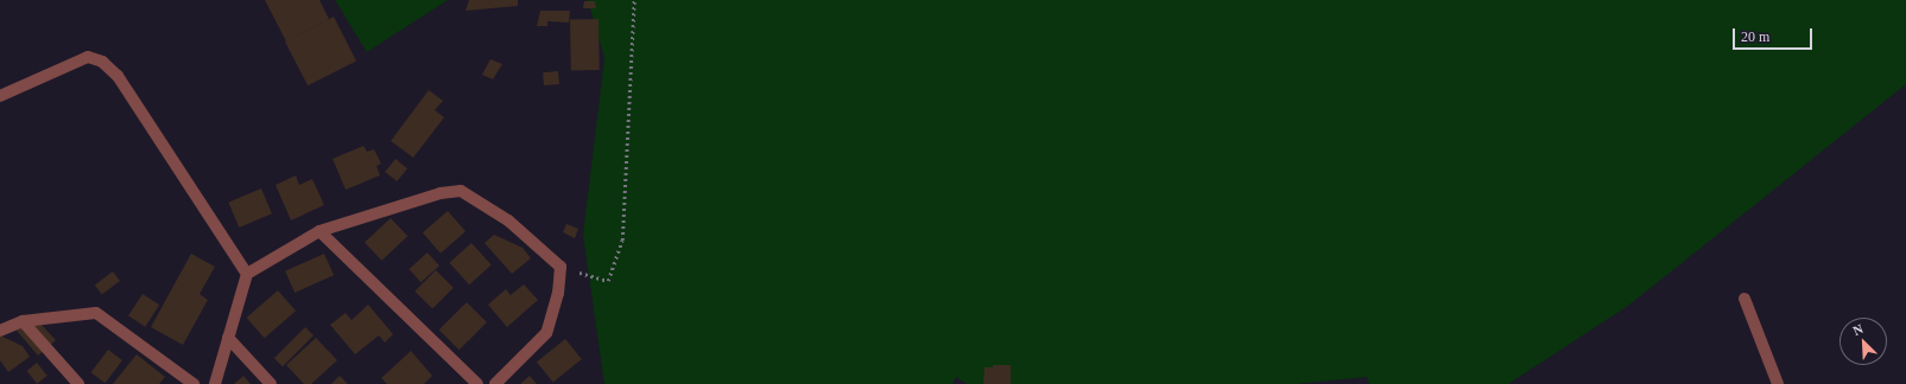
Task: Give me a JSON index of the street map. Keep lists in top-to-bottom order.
{
  "scale_bar": "20 m",
  "north": "top left"
}
